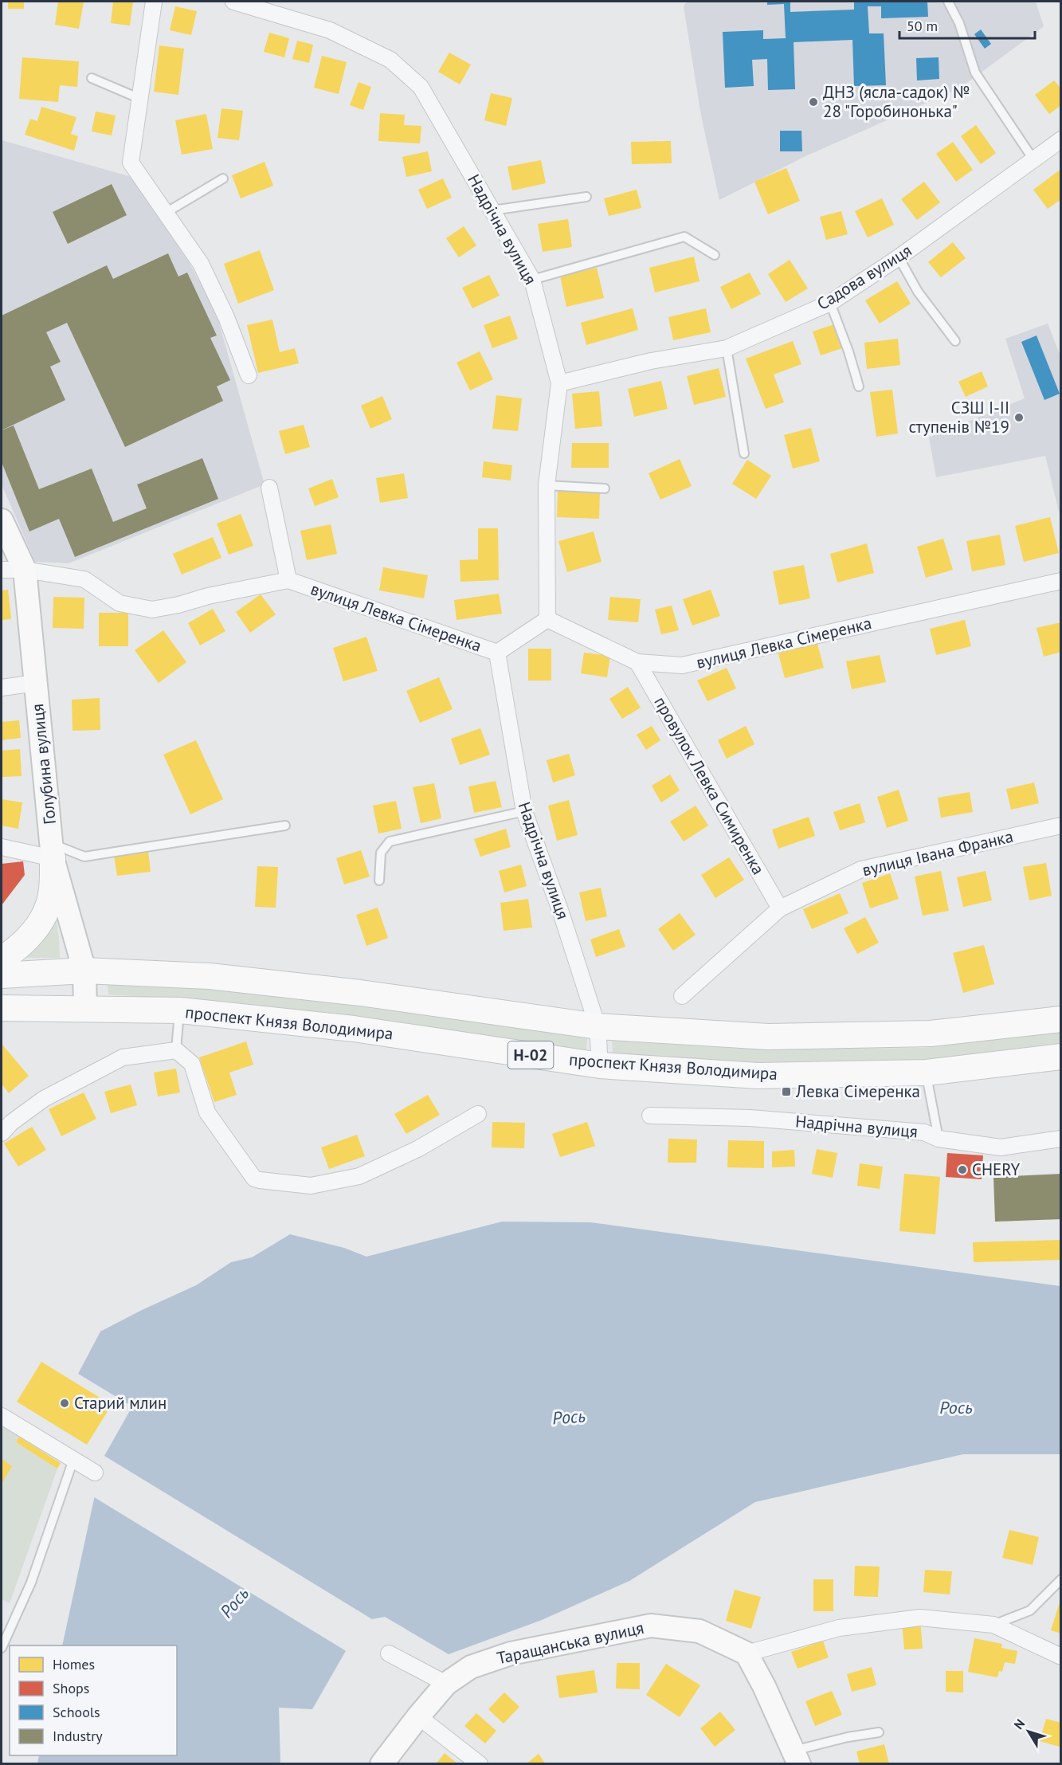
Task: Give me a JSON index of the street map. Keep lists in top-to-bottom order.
{
  "streets": {
    "main road": ["проспект Князя Володимира", "Н-02"],
    "street": [
      "Надрічна вулиця",
      "Садова вулиця",
      "вулиця Левка Сімеренка",
      "Голубина вулиця",
      "провулок Левка Симиренка",
      "вулиця Івана Франка",
      "Таращанська вулиця"
    ]
  },
  "crossings": [
    ["Надрічна вулиця", "Садова вулиця"],
    ["Надрічна вулиця", "вулиця Левка Сімеренка"],
    ["Надрічна вулиця", "проспект Князя Володимира"],
    ["вулиця Левка Сімеренка", "Голубина вулиця"],
    ["вулиця Левка Сімеренка", "провулок Левка Симиренка"],
    ["Голубина вулиця", "проспект Князя Володимира"],
    ["провулок Левка Симиренка", "вулиця Івана Франка"]
  ],
  "water": ["Рось"],
  "places": {
    "other": [
      "ДНЗ (ясла-садок) № 28 \"Горобинонька\"",
      "СЗШ I-II ступенів №19",
      "CHERY",
      "Старий млин"
    ],
    "transit": ["Левка Сімеренка"]
  },
  "legend": [
    "Homes",
    "Shops",
    "Schools",
    "Industry"
  ],
  "scale_bar": "50 m",
  "north": "top left"
}
